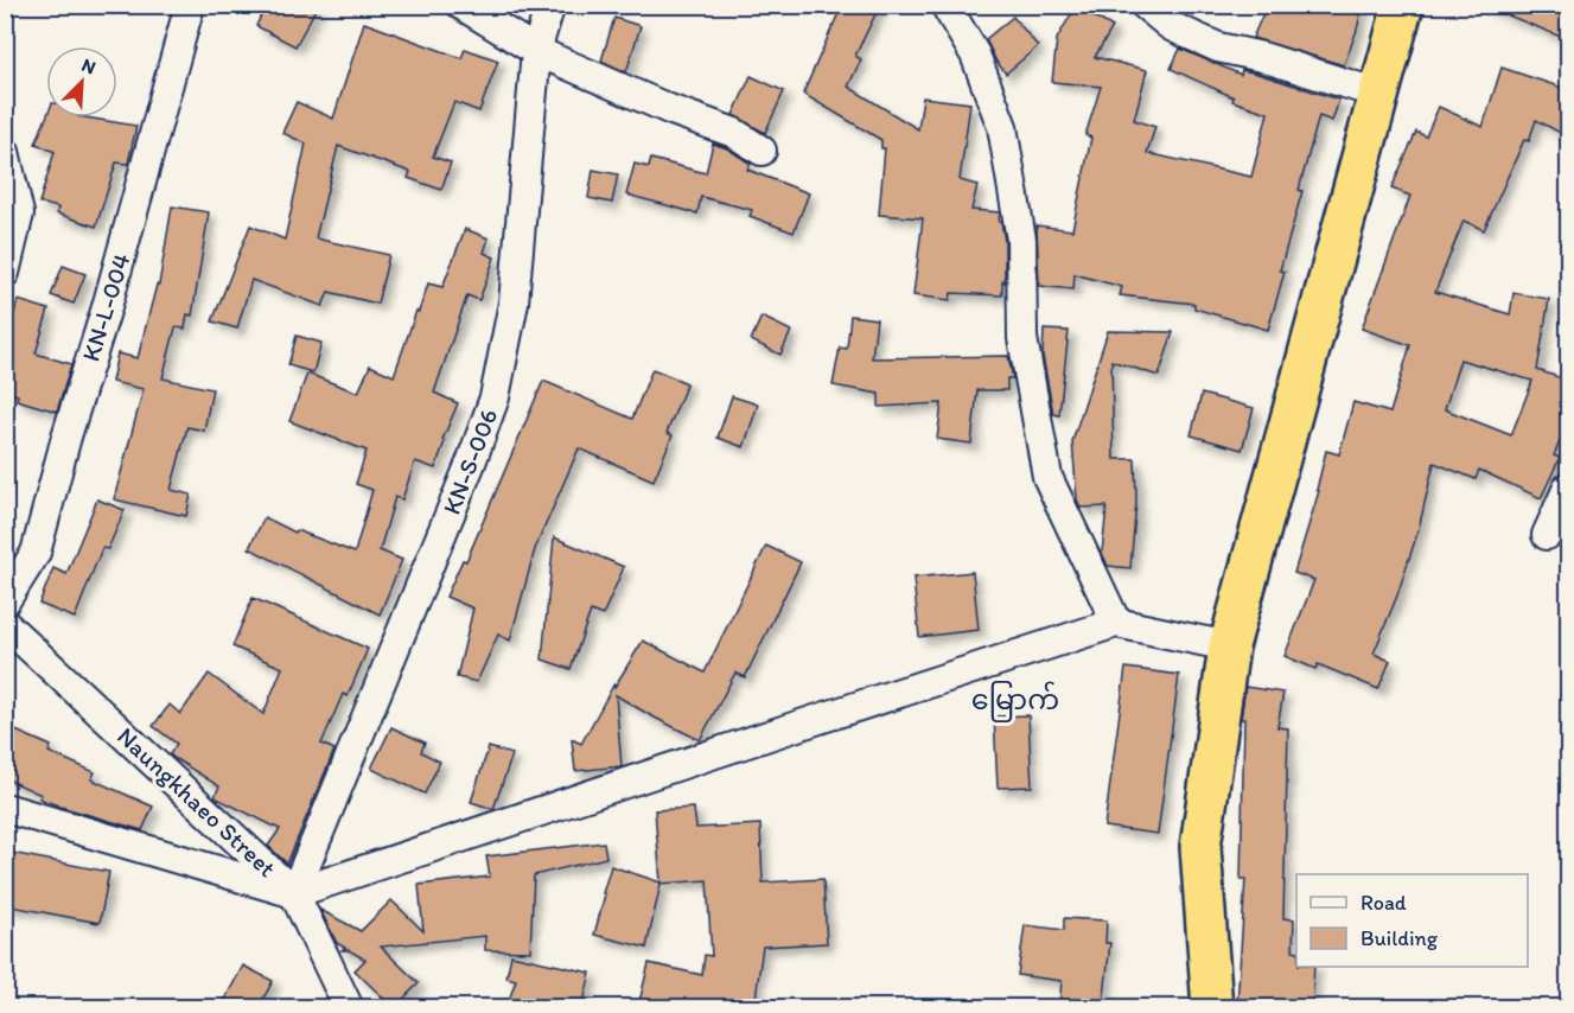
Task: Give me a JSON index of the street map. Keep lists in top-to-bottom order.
{
  "streets": {
    "street": ["KN-L-004", "KN-S-006", "Naungkhaeo Street"]
  },
  "crossings": [
    ["KN-S-006", "Naungkhaeo Street"]
  ],
  "districts": ["မြောက်"],
  "legend": ["Road", "Building"],
  "north": "top right"
}
